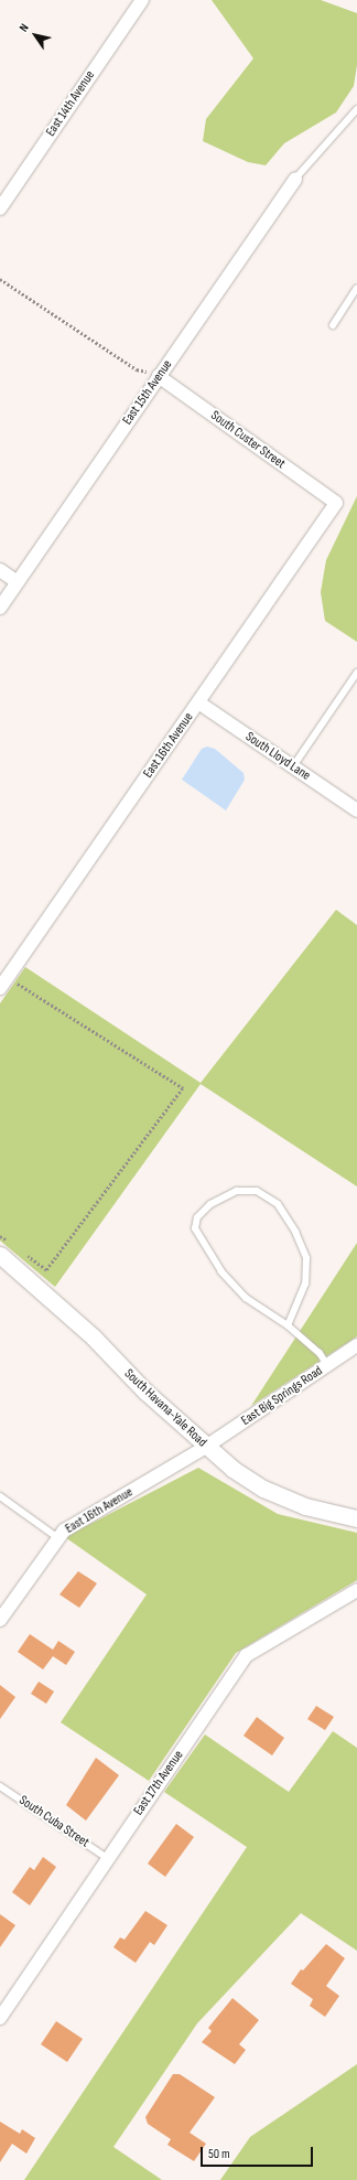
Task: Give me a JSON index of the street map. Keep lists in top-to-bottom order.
{
  "streets": {
    "street": [
      "East 14th Avenue",
      "East 15th Avenue",
      "South Custer Street",
      "East 16th Avenue",
      "South Lloyd Lane",
      "East Big Springs Road",
      "South Havana-Yale Road",
      "East 17th Avenue"
    ],
    "lane": ["South Cuba Street"]
  },
  "crossings": [
    ["East 15th Avenue", "South Custer Street"],
    ["South Custer Street", "East 16th Avenue"],
    ["East 16th Avenue", "South Lloyd Lane"],
    ["East 16th Avenue", "East Big Springs Road"],
    ["East 16th Avenue", "South Havana-Yale Road"],
    ["East Big Springs Road", "South Havana-Yale Road"],
    ["East 17th Avenue", "South Cuba Street"]
  ],
  "scale_bar": "50 m",
  "north": "top left"
}
